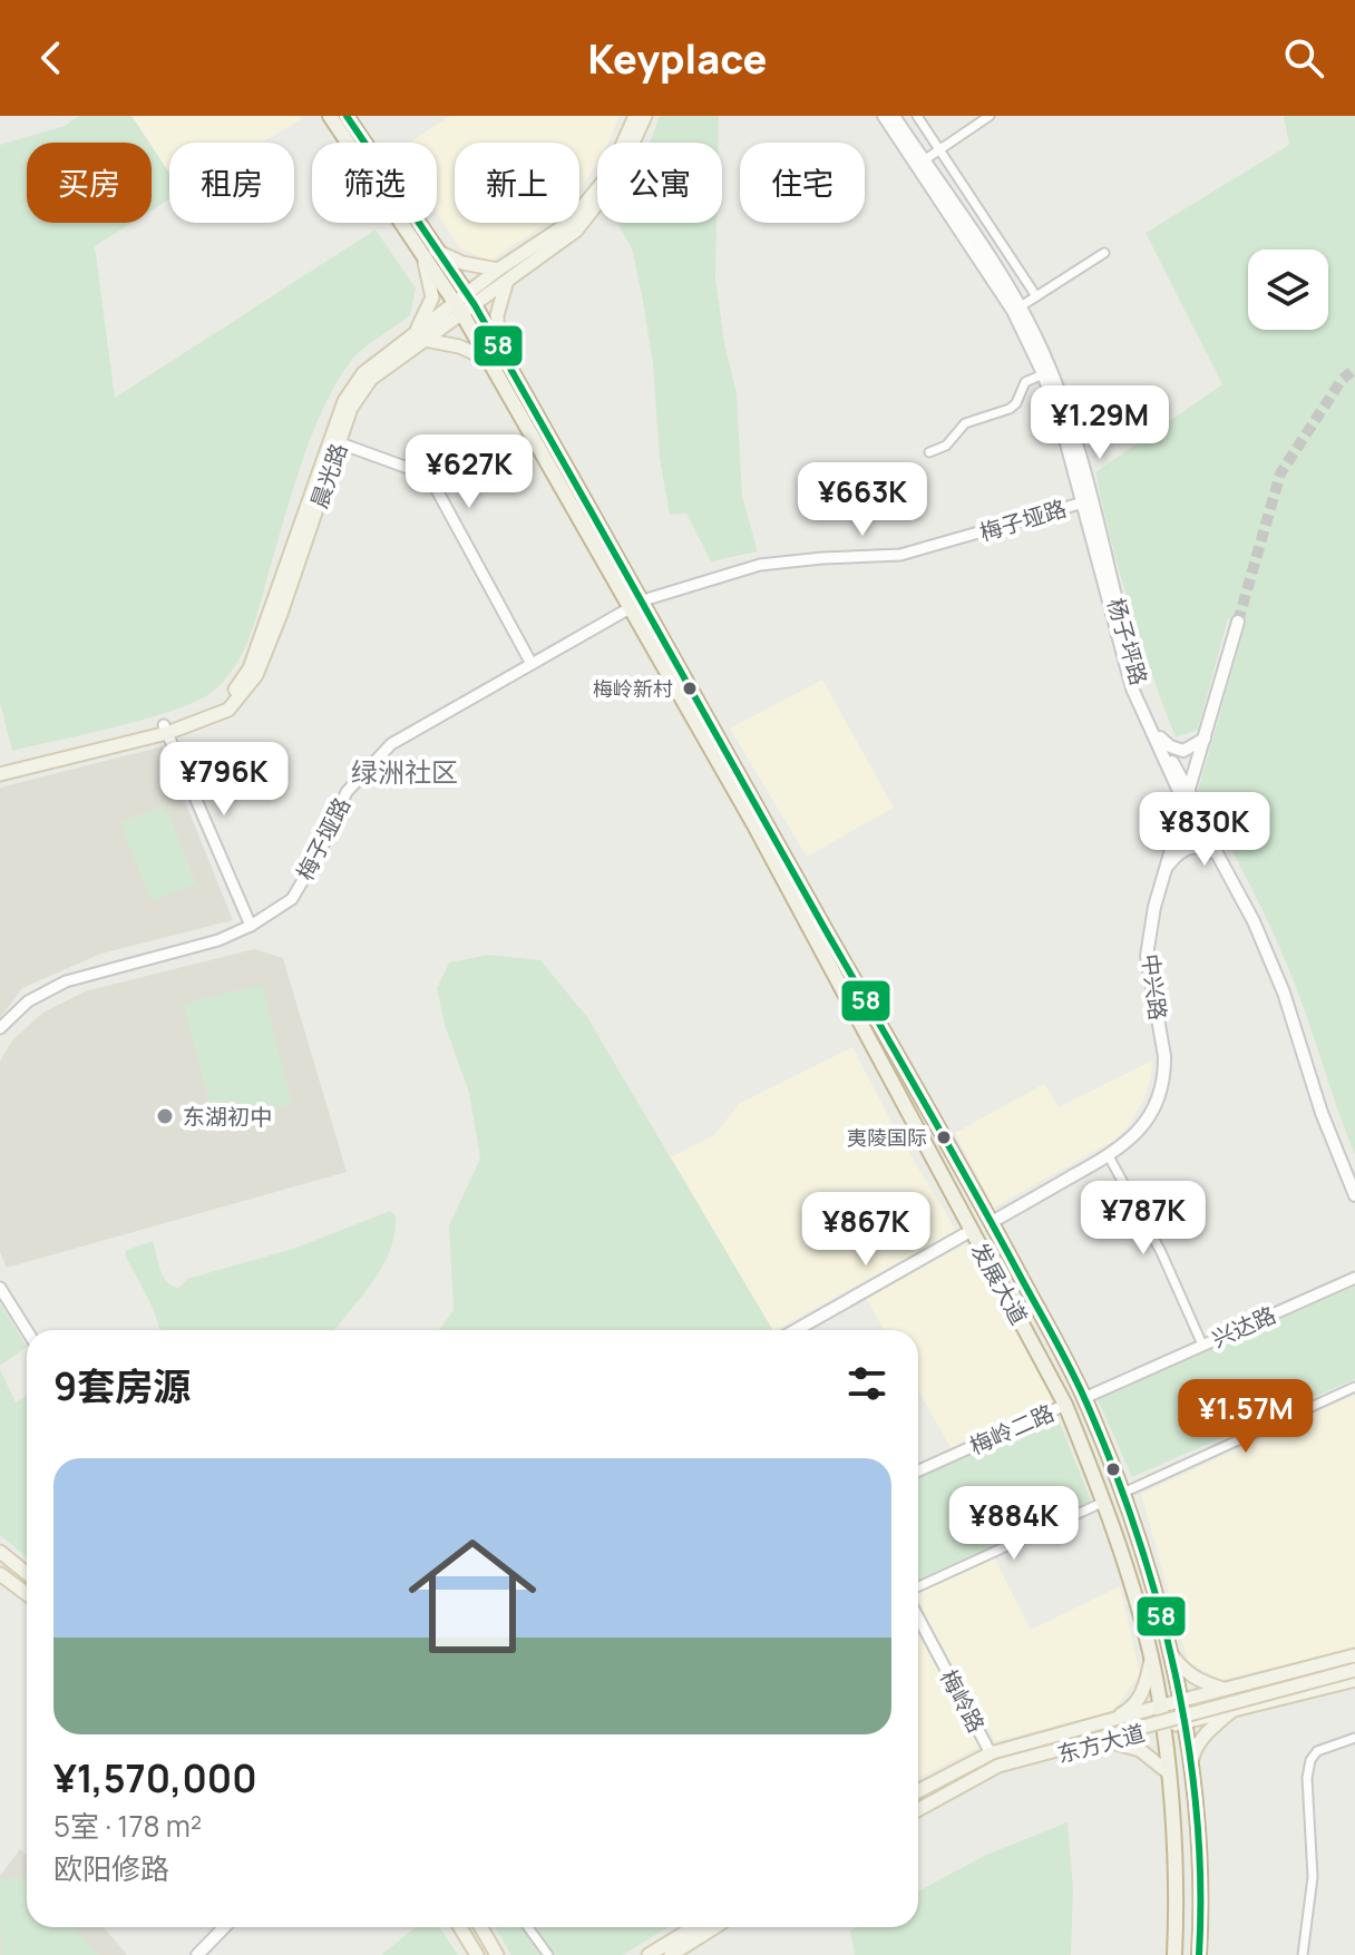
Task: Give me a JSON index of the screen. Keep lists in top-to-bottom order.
{
  "streets": {
    "highway": ["发展大道"],
    "main road": [
      "晨光路",
      "杨子坪路",
      "中兴路",
      "东方大道"
    ],
    "street": [
      "梅子垭路",
      "兴达路",
      "梅岭二路",
      "梅岭路"
    ]
  },
  "crossings": [
    ["晨光路", "发展大道"],
    ["梅子垭路", "杨子坪路"],
    ["梅子垭路", "发展大道"],
    ["杨子坪路", "中兴路"],
    ["中兴路", "发展大道"],
    ["发展大道", "兴达路"],
    ["发展大道", "梅岭二路"],
    ["发展大道", "东方大道"],
    ["梅岭路", "东方大道"]
  ],
  "districts": ["绿洲社区"],
  "places": ["梅岭新村", "东湖初中", "夷陵国际"],
  "lines": ["transit line 58"],
  "page": {
    "header": "Keyplace",
    "chip": [
      "买房",
      "租房",
      "筛选",
      "新上",
      "公寓",
      "住宅"
    ],
    "price": [
      "¥1.29M",
      "¥627K",
      "¥663K",
      "¥796K",
      "¥830K",
      "¥787K",
      "¥867K",
      "¥1.57M",
      "¥884K"
    ],
    "heading": "9套房源",
    "list": [
      {
        "name": "¥1,570,000",
        "note": "5室 · 178 m² · 欧阳修路"
      }
    ]
  }
}
